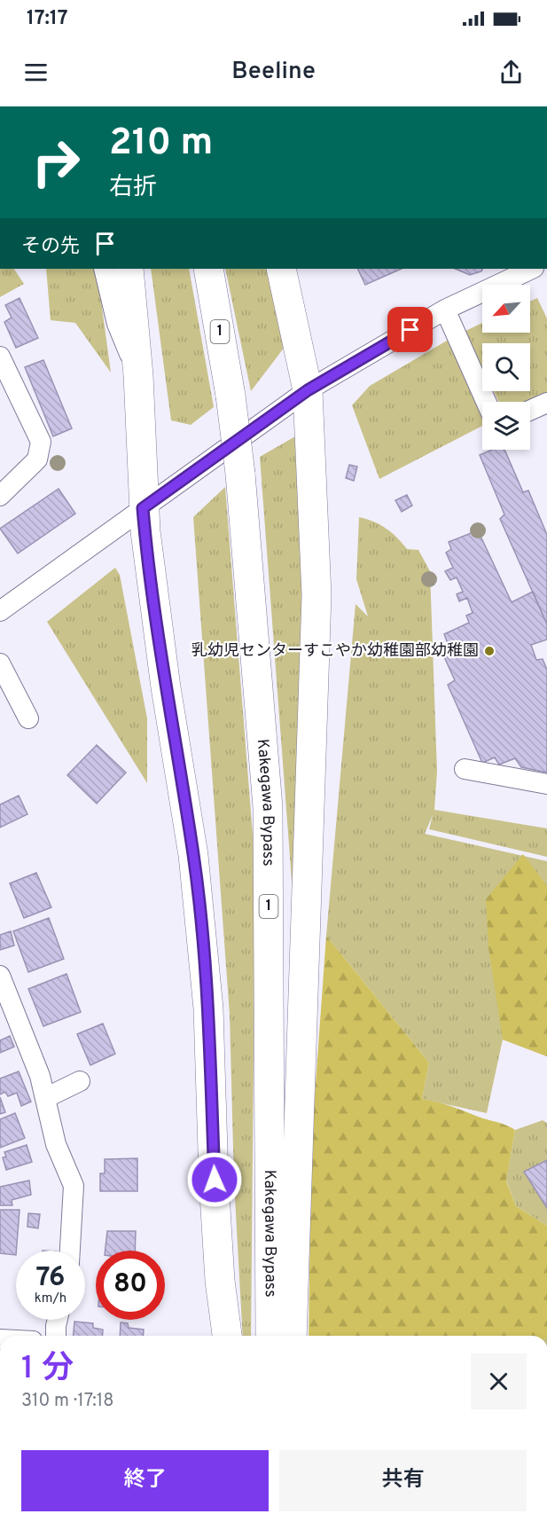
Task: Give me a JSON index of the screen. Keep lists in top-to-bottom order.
{
  "streets": {
    "highway": ["1", "Kakegawa Bypass"]
  },
  "places": ["乳幼児センターすこやか幼稚園部幼稚園"],
  "north": "bottom left",
  "page": {
    "status": "17:17",
    "header": "Beeline",
    "turn": ["210 m", "右折"],
    "then": "その先",
    "speed": "76 km/h",
    "limit": "80",
    "heading": ["1 分", "310 m · 17:18"],
    "buttons": ["終了", "共有"]
  }
}
